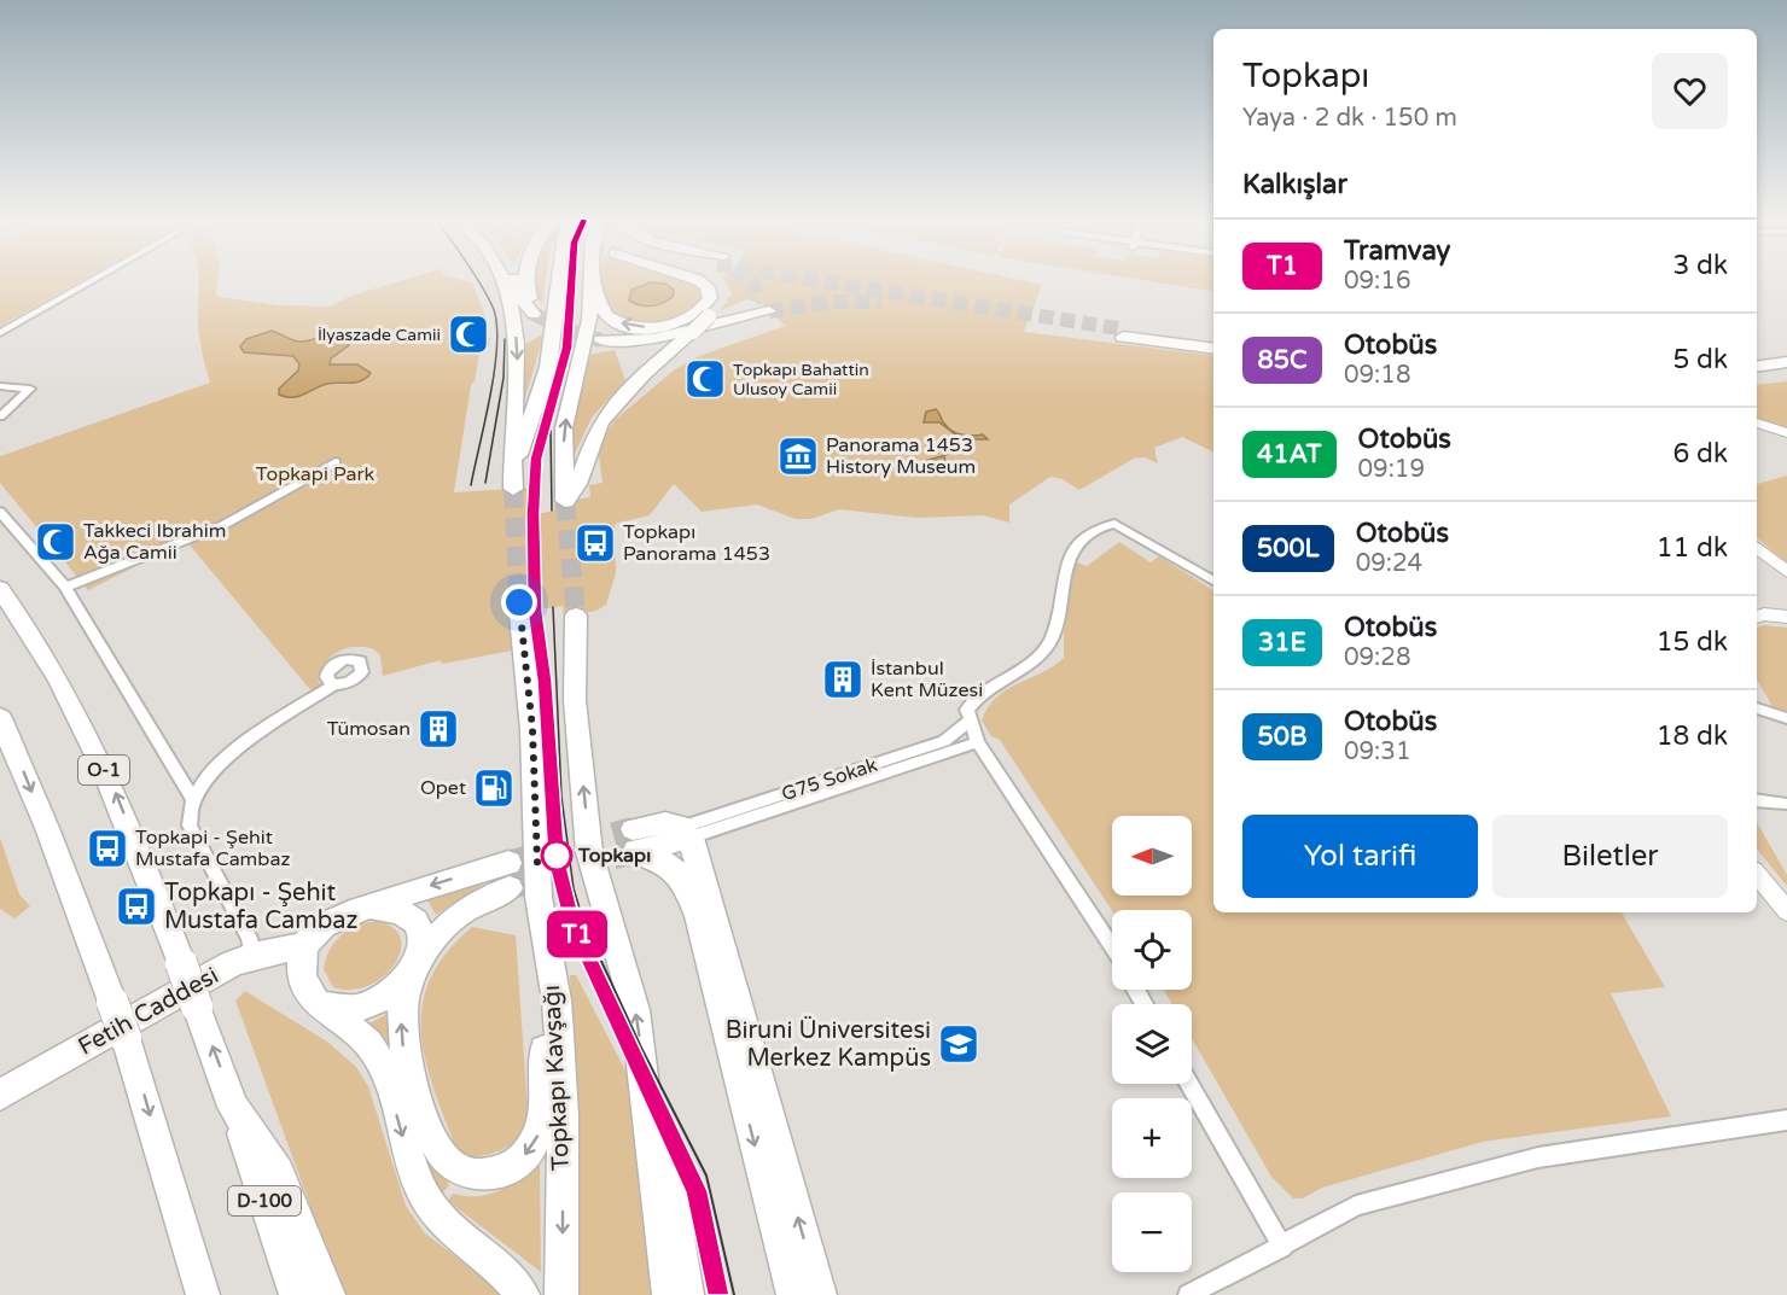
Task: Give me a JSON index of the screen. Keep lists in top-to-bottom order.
{
  "streets": {
    "main road": [
      "O-1",
      "Fetih Caddesi",
      "Topkapı Kavşağı",
      "D-100"
    ],
    "street": ["G75 Sokak"]
  },
  "crossings": [
    ["O-1", "D-100"]
  ],
  "parks": ["Topkapi Park"],
  "places": {
    "mosque": ["İlyaszade Camii", "Topkapı Bahattin Ulusoy Camii", "Takkeci Ibrahim Ağa Camii"],
    "museum": ["Panorama 1453 History Museum"],
    "bus stop": ["Topkapı Panorama 1453", "Topkapi - Şehit Mustafa Cambaz", "Topkapı - Şehit Mustafa Cambaz"],
    "building": ["İstanbul Kent Müzesi", "Tümosan"],
    "fuel station": ["Opet"],
    "other": ["Topkapı"],
    "school or university": ["Biruni Üniversitesi Merkez Kampüs"]
  },
  "lines": ["tram line T1"],
  "north": "left",
  "page": {
    "on_map": "T1",
    "heading": [
      ["Topkapı", "Yaya · 2 dk · 150 m"],
      "Kalkışlar"
    ],
    "list": [
      {
        "mark": "T1",
        "name": "Tramvay",
        "note": "09:16",
        "value": "3 dk"
      },
      {
        "mark": "85C",
        "name": "Otobüs",
        "note": "09:18",
        "value": "5 dk"
      },
      {
        "mark": "41AT",
        "name": "Otobüs",
        "note": "09:19",
        "value": "6 dk"
      },
      {
        "mark": "500L",
        "name": "Otobüs",
        "note": "09:24",
        "value": "11 dk"
      },
      {
        "mark": "31E",
        "name": "Otobüs",
        "note": "09:28",
        "value": "15 dk"
      },
      {
        "mark": "50B",
        "name": "Otobüs",
        "note": "09:31",
        "value": "18 dk"
      }
    ],
    "buttons": ["Yol tarifi", "Biletler"],
    "map_buttons": ["+", "−"]
  }
}
